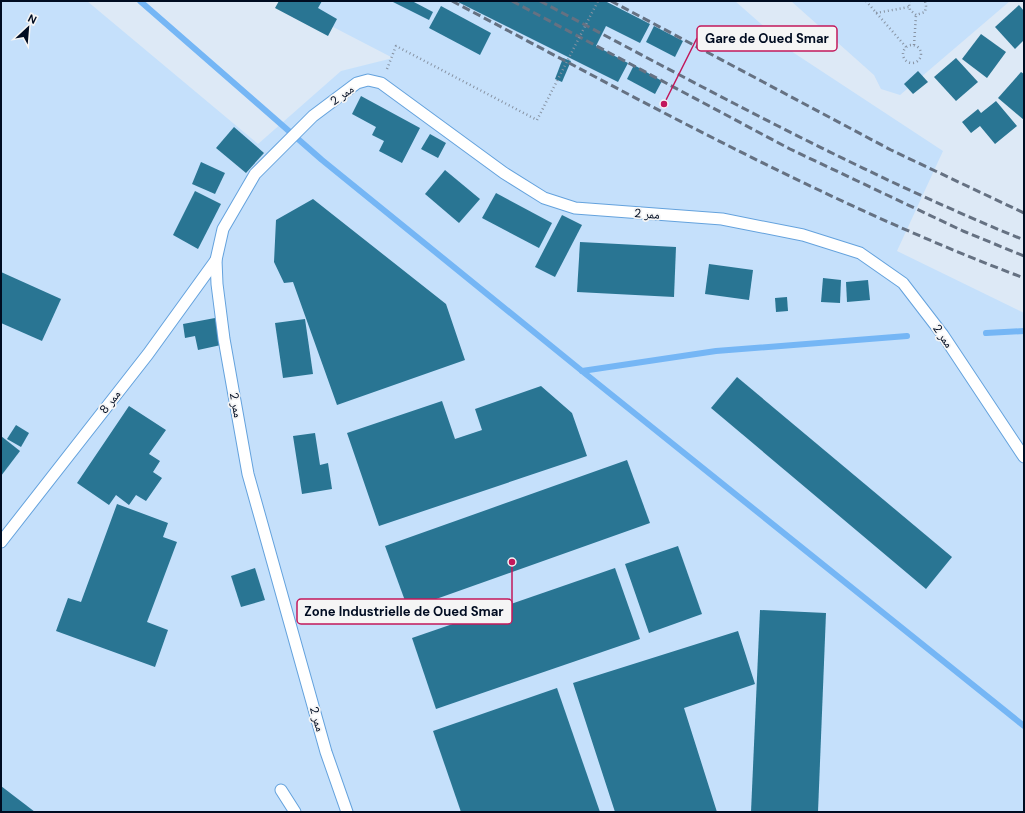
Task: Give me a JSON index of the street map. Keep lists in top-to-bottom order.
{
  "streets": {
    "lane": ["ممر 2", "ممر 8"]
  },
  "crossings": [
    ["ممر 2", "ممر 8"]
  ],
  "places": ["Gare de Oued Smar", "Zone Industrielle de Oued Smar"],
  "north": "top right"
}
